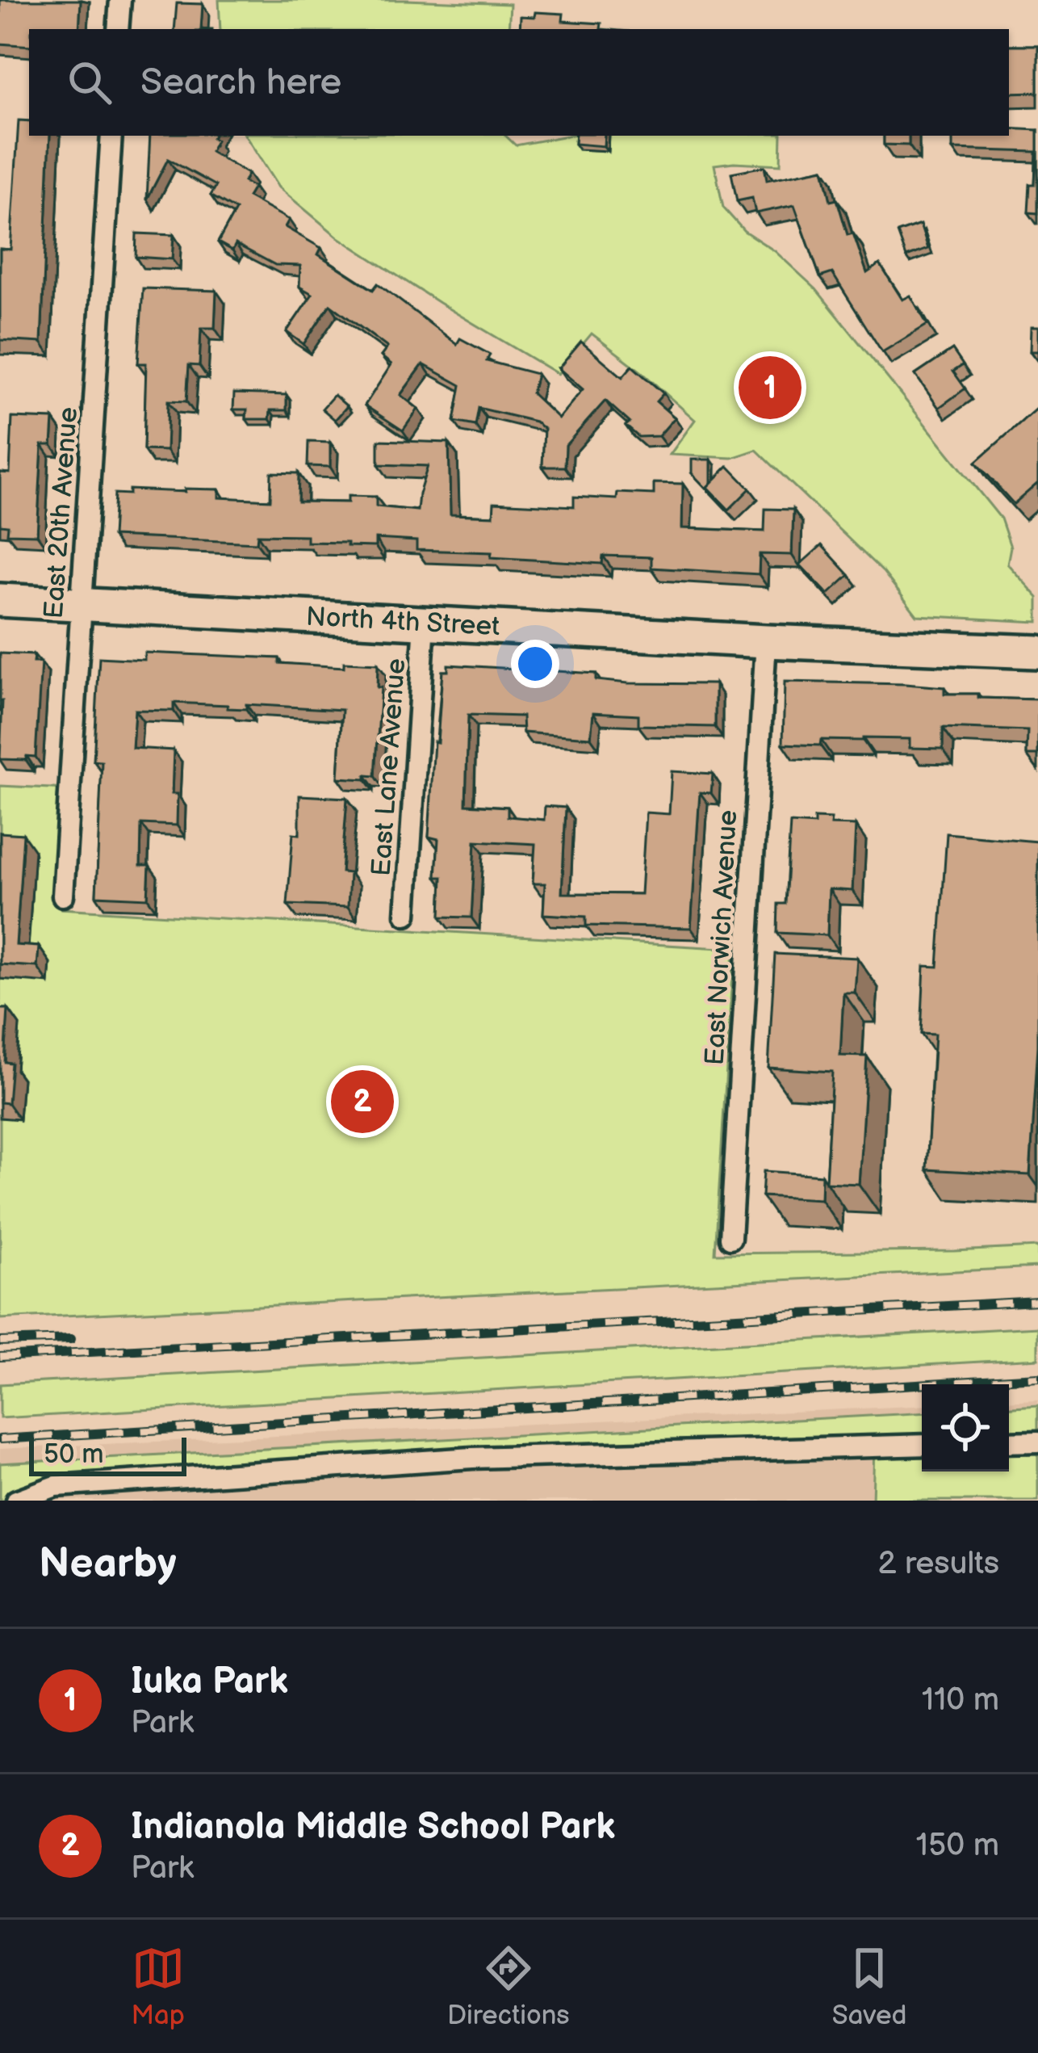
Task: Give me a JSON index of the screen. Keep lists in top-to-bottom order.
{
  "streets": {
    "main road": ["North 4th Street"],
    "street": ["East 20th Avenue", "East Lane Avenue", "East Norwich Avenue"]
  },
  "crossings": [
    ["East 20th Avenue", "North 4th Street"],
    ["North 4th Street", "East Lane Avenue"],
    ["North 4th Street", "East Norwich Avenue"]
  ],
  "scale_bar": "50 m",
  "page": {
    "search": "Search here",
    "pins": ["1", "2"],
    "scale": "50 m",
    "heading": ["Nearby", "2 results"],
    "list": [
      {
        "mark": "1",
        "name": "Iuka Park",
        "note": "Park",
        "value": "110 m"
      },
      {
        "mark": "2",
        "name": "Indianola Middle School Park",
        "note": "Park",
        "value": "150 m"
      }
    ],
    "nav": ["Map", "Directions", "Saved"]
  }
}
